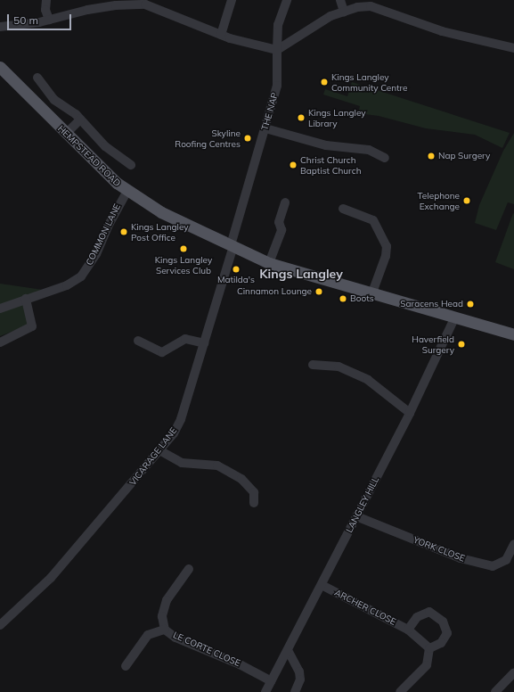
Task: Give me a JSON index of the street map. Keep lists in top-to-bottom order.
{
  "streets": {
    "main road": ["HEMPSTEAD ROAD"],
    "street": [
      "THE NAP",
      "COMMON LANE",
      "VICARAGE LANE",
      "LANGLEY HILL",
      "YORK CLOSE",
      "ARCHER CLOSE",
      "LE CORTE CLOSE"
    ]
  },
  "crossings": [
    ["THE NAP", "HEMPSTEAD ROAD"],
    ["THE NAP", "VICARAGE LANE"],
    ["HEMPSTEAD ROAD", "COMMON LANE"],
    ["HEMPSTEAD ROAD", "VICARAGE LANE"],
    ["HEMPSTEAD ROAD", "LANGLEY HILL"],
    ["LANGLEY HILL", "YORK CLOSE"],
    ["LANGLEY HILL", "ARCHER CLOSE"],
    ["LANGLEY HILL", "LE CORTE CLOSE"]
  ],
  "districts": ["Kings Langley"],
  "places": [
    "Kings Langley Community Centre",
    "Kings Langley Library",
    "Skyline Roofing Centres",
    "Nap Surgery",
    "Christ Church Baptist Church",
    "Telephone Exchange",
    "Kings Langley Post Office",
    "Kings Langley Services Club",
    "Matilda's",
    "Cinnamon Lounge",
    "Boots",
    "Saracens Head",
    "Haverfield Surgery"
  ],
  "scale_bar": "50 m"
}
